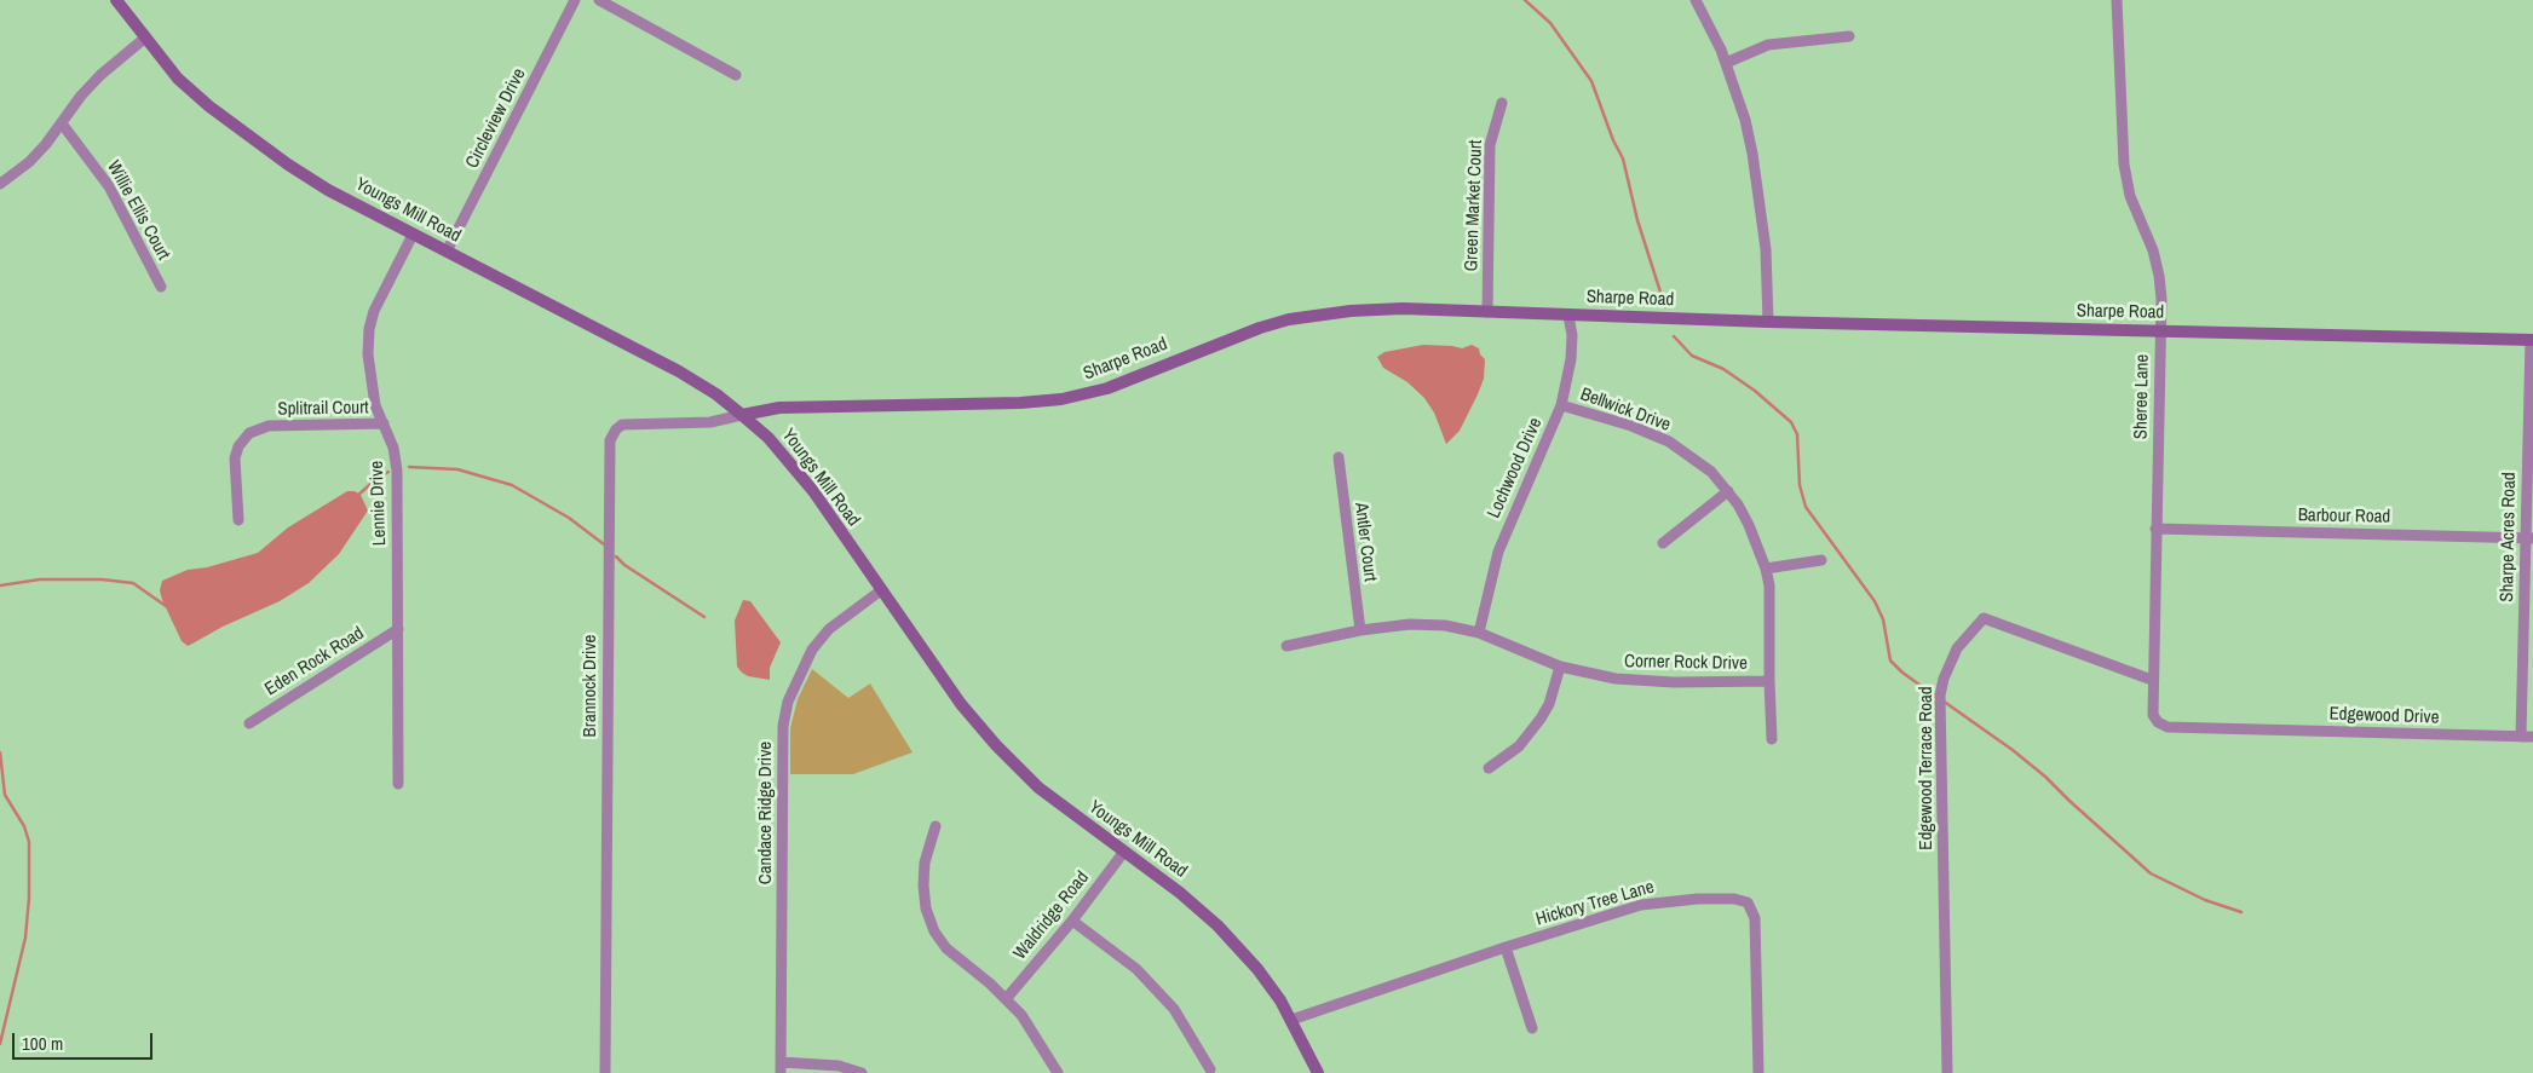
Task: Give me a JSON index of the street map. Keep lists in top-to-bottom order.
{
  "streets": {
    "street": [
      "Circleview Drive",
      "Green Market Court",
      "Willie Ellis Court",
      "Youngs Mill Road",
      "Sharpe Road",
      "Sheree Lane",
      "Splitrail Court",
      "Bellwick Drive",
      "Lochwood Drive",
      "Lennie Drive",
      "Barbour Road",
      "Sharpe Acres Road",
      "Antler Court",
      "Eden Rock Road",
      "Corner Rock Drive",
      "Brannock Drive",
      "Edgewood Drive",
      "Edgewood Terrace Road",
      "Candace Ridge Drive",
      "Hickory Tree Lane",
      "Waldridge Road"
    ]
  },
  "crossings": [
    ["Circleview Drive", "Youngs Mill Road"],
    ["Green Market Court", "Sharpe Road"],
    ["Youngs Mill Road", "Sharpe Road"],
    ["Youngs Mill Road", "Lennie Drive"],
    ["Youngs Mill Road", "Brannock Drive"],
    ["Youngs Mill Road", "Candace Ridge Drive"],
    ["Youngs Mill Road", "Hickory Tree Lane"],
    ["Youngs Mill Road", "Waldridge Road"],
    ["Sharpe Road", "Sheree Lane"],
    ["Sharpe Road", "Lochwood Drive"],
    ["Sharpe Road", "Sharpe Acres Road"],
    ["Sharpe Road", "Brannock Drive"],
    ["Sheree Lane", "Barbour Road"],
    ["Sheree Lane", "Edgewood Drive"],
    ["Sheree Lane", "Edgewood Terrace Road"],
    ["Splitrail Court", "Lennie Drive"],
    ["Bellwick Drive", "Lochwood Drive"],
    ["Bellwick Drive", "Corner Rock Drive"],
    ["Lochwood Drive", "Corner Rock Drive"],
    ["Lennie Drive", "Eden Rock Road"],
    ["Barbour Road", "Sharpe Acres Road"],
    ["Sharpe Acres Road", "Edgewood Drive"],
    ["Antler Court", "Corner Rock Drive"]
  ],
  "scale_bar": "100 m"
}
